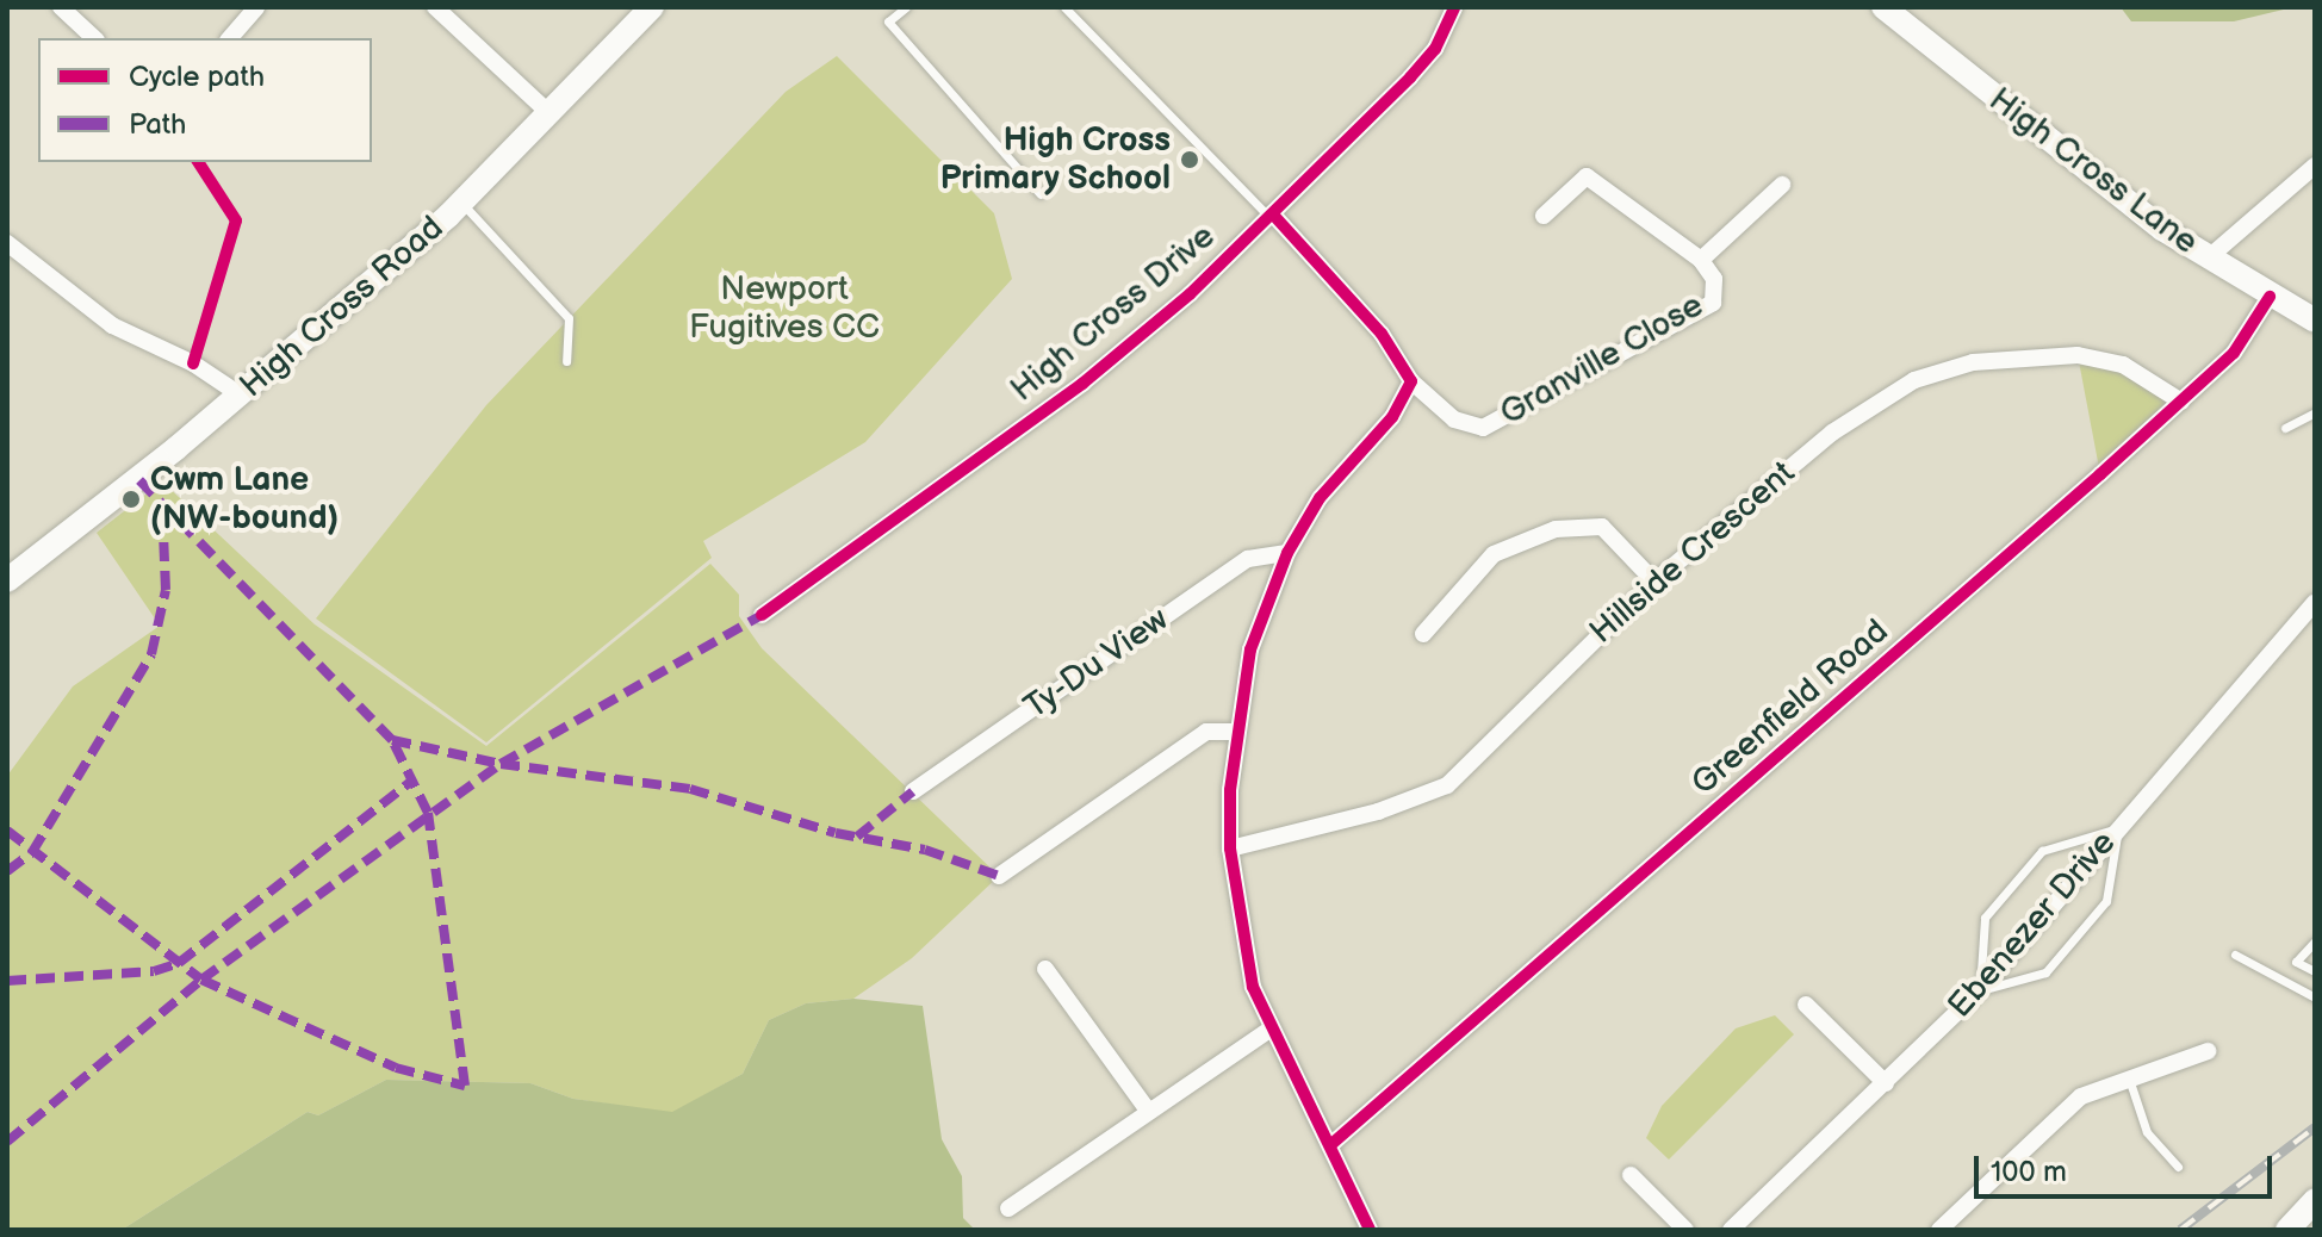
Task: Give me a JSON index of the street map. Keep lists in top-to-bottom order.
{
  "streets": {
    "main road": ["High Cross Lane", "High Cross Road"],
    "street": [
      "High Cross Drive",
      "Granville Close",
      "Hillside Crescent",
      "Ty-Du View",
      "Greenfield Road",
      "Ebenezer Drive"
    ]
  },
  "crossings": [
    ["High Cross Lane", "Greenfield Road"],
    ["Hillside Crescent", "Greenfield Road"]
  ],
  "parks": ["Newport Fugitives CC"],
  "places": ["High Cross Primary School", "Cwm Lane (NW-bound)"],
  "legend": ["Cycle path", "Path"],
  "scale_bar": "100 m"
}
